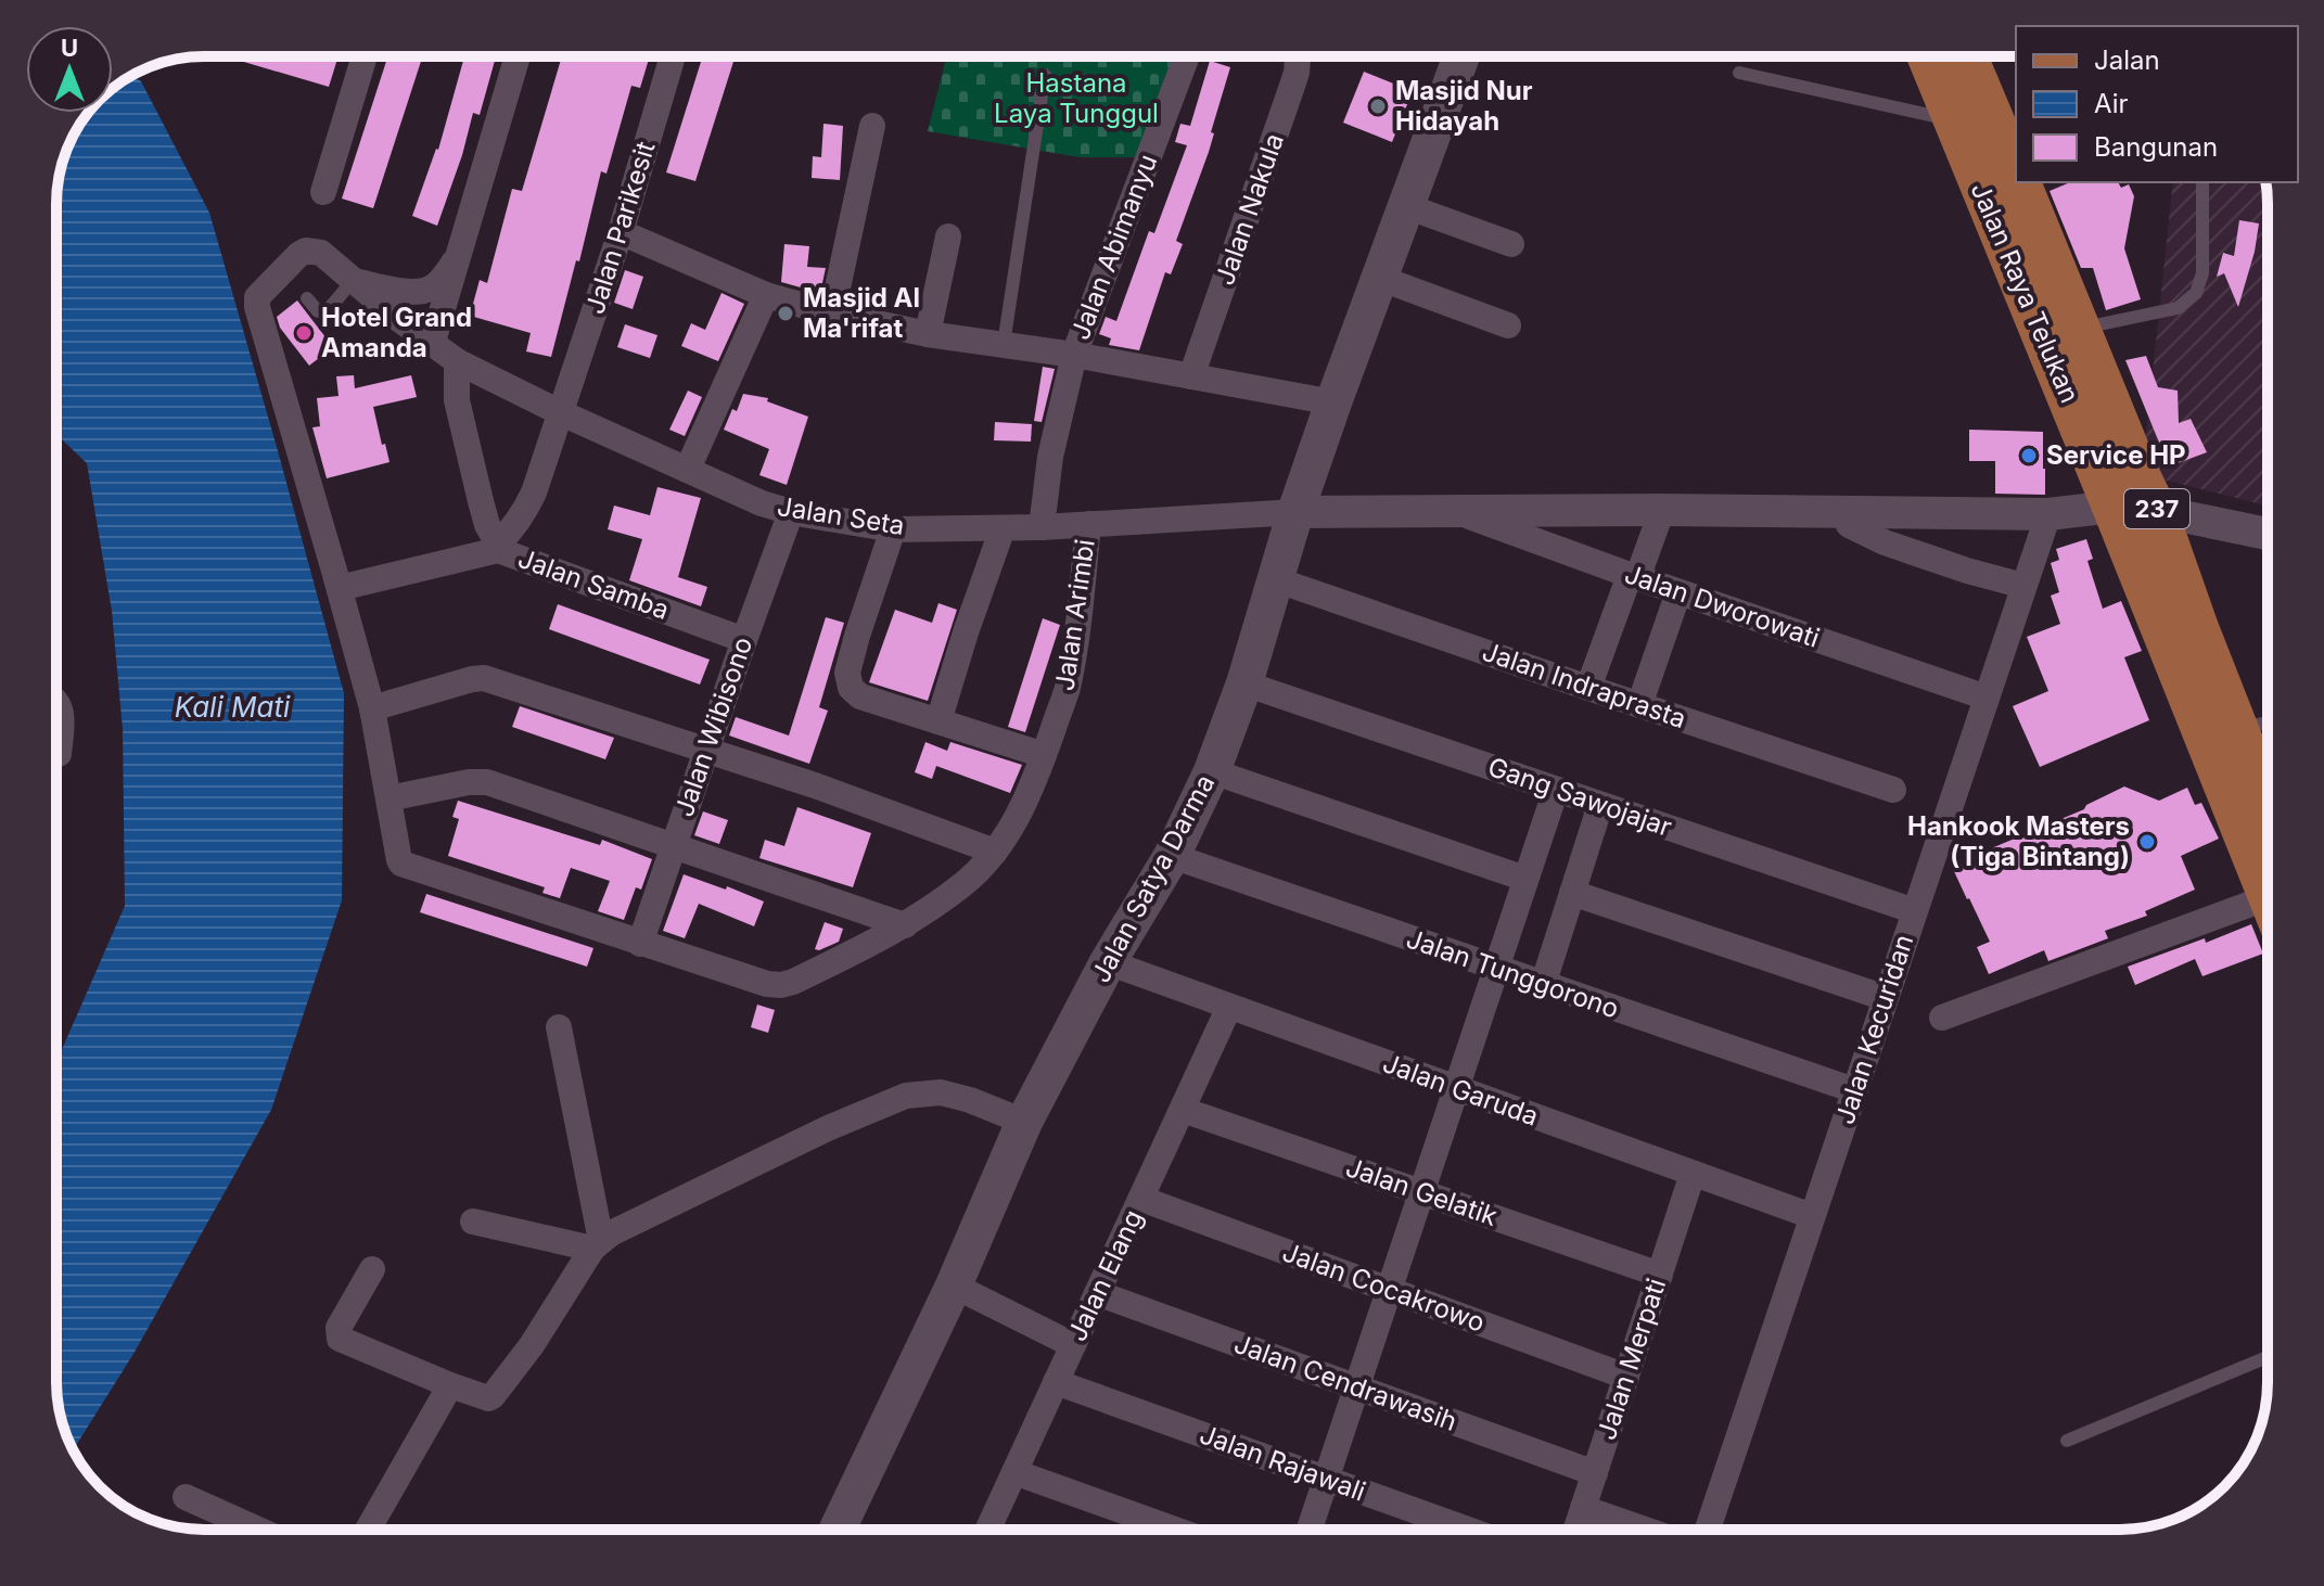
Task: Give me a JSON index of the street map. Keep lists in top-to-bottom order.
{
  "streets": {
    "main road": ["Jalan Raya Telukan", "237", "Jalan Satya Darma"],
    "street": [
      "Jalan Nakula",
      "Jalan Parikesit",
      "Jalan Abimanyu",
      "Jalan Seta",
      "Jalan Samba",
      "Jalan Dworowati",
      "Jalan Arimbi",
      "Jalan Indraprasta",
      "Jalan Wibisono",
      "Gang Sawojajar",
      "Jalan Tunggorono",
      "Jalan Kecuridan",
      "Jalan Garuda",
      "Jalan Gelatik",
      "Jalan Elang",
      "Jalan Cocakrowo",
      "Jalan Merpati",
      "Jalan Cendrawasih",
      "Jalan Rajawali"
    ]
  },
  "crossings": [
    ["Jalan Parikesit", "Jalan Seta"],
    ["Jalan Parikesit", "Jalan Samba"],
    ["Jalan Abimanyu", "Jalan Seta"],
    ["Jalan Seta", "Jalan Samba"],
    ["Jalan Seta", "Jalan Arimbi"],
    ["Jalan Seta", "Jalan Wibisono"],
    ["Jalan Seta", "Jalan Satya Darma"],
    ["Jalan Samba", "Jalan Wibisono"],
    ["Jalan Dworowati", "Jalan Kecuridan"],
    ["Jalan Arimbi", "Jalan Wibisono"],
    ["Jalan Indraprasta", "Jalan Satya Darma"],
    ["Gang Sawojajar", "Jalan Satya Darma"],
    ["Gang Sawojajar", "Jalan Kecuridan"],
    ["Jalan Satya Darma", "Jalan Tunggorono"],
    ["Jalan Satya Darma", "Jalan Garuda"],
    ["Jalan Tunggorono", "Jalan Kecuridan"],
    ["Jalan Kecuridan", "Jalan Garuda"],
    ["Jalan Garuda", "Jalan Elang"],
    ["Jalan Garuda", "Jalan Merpati"],
    ["Jalan Gelatik", "Jalan Elang"],
    ["Jalan Gelatik", "Jalan Merpati"],
    ["Jalan Elang", "Jalan Cocakrowo"],
    ["Jalan Elang", "Jalan Cendrawasih"],
    ["Jalan Elang", "Jalan Rajawali"],
    ["Jalan Cocakrowo", "Jalan Merpati"],
    ["Jalan Merpati", "Jalan Cendrawasih"]
  ],
  "water": ["Kali Mati"],
  "parks": ["Hastana Laya Tunggul"],
  "places": [
    "Masjid Nur Hidayah",
    "Masjid Al Ma'rifat",
    "Hotel Grand Amanda",
    "Service HP",
    "Hankook Masters (Tiga Bintang)"
  ],
  "legend": ["Jalan", "Air", "Bangunan"],
  "north": "top"
}
